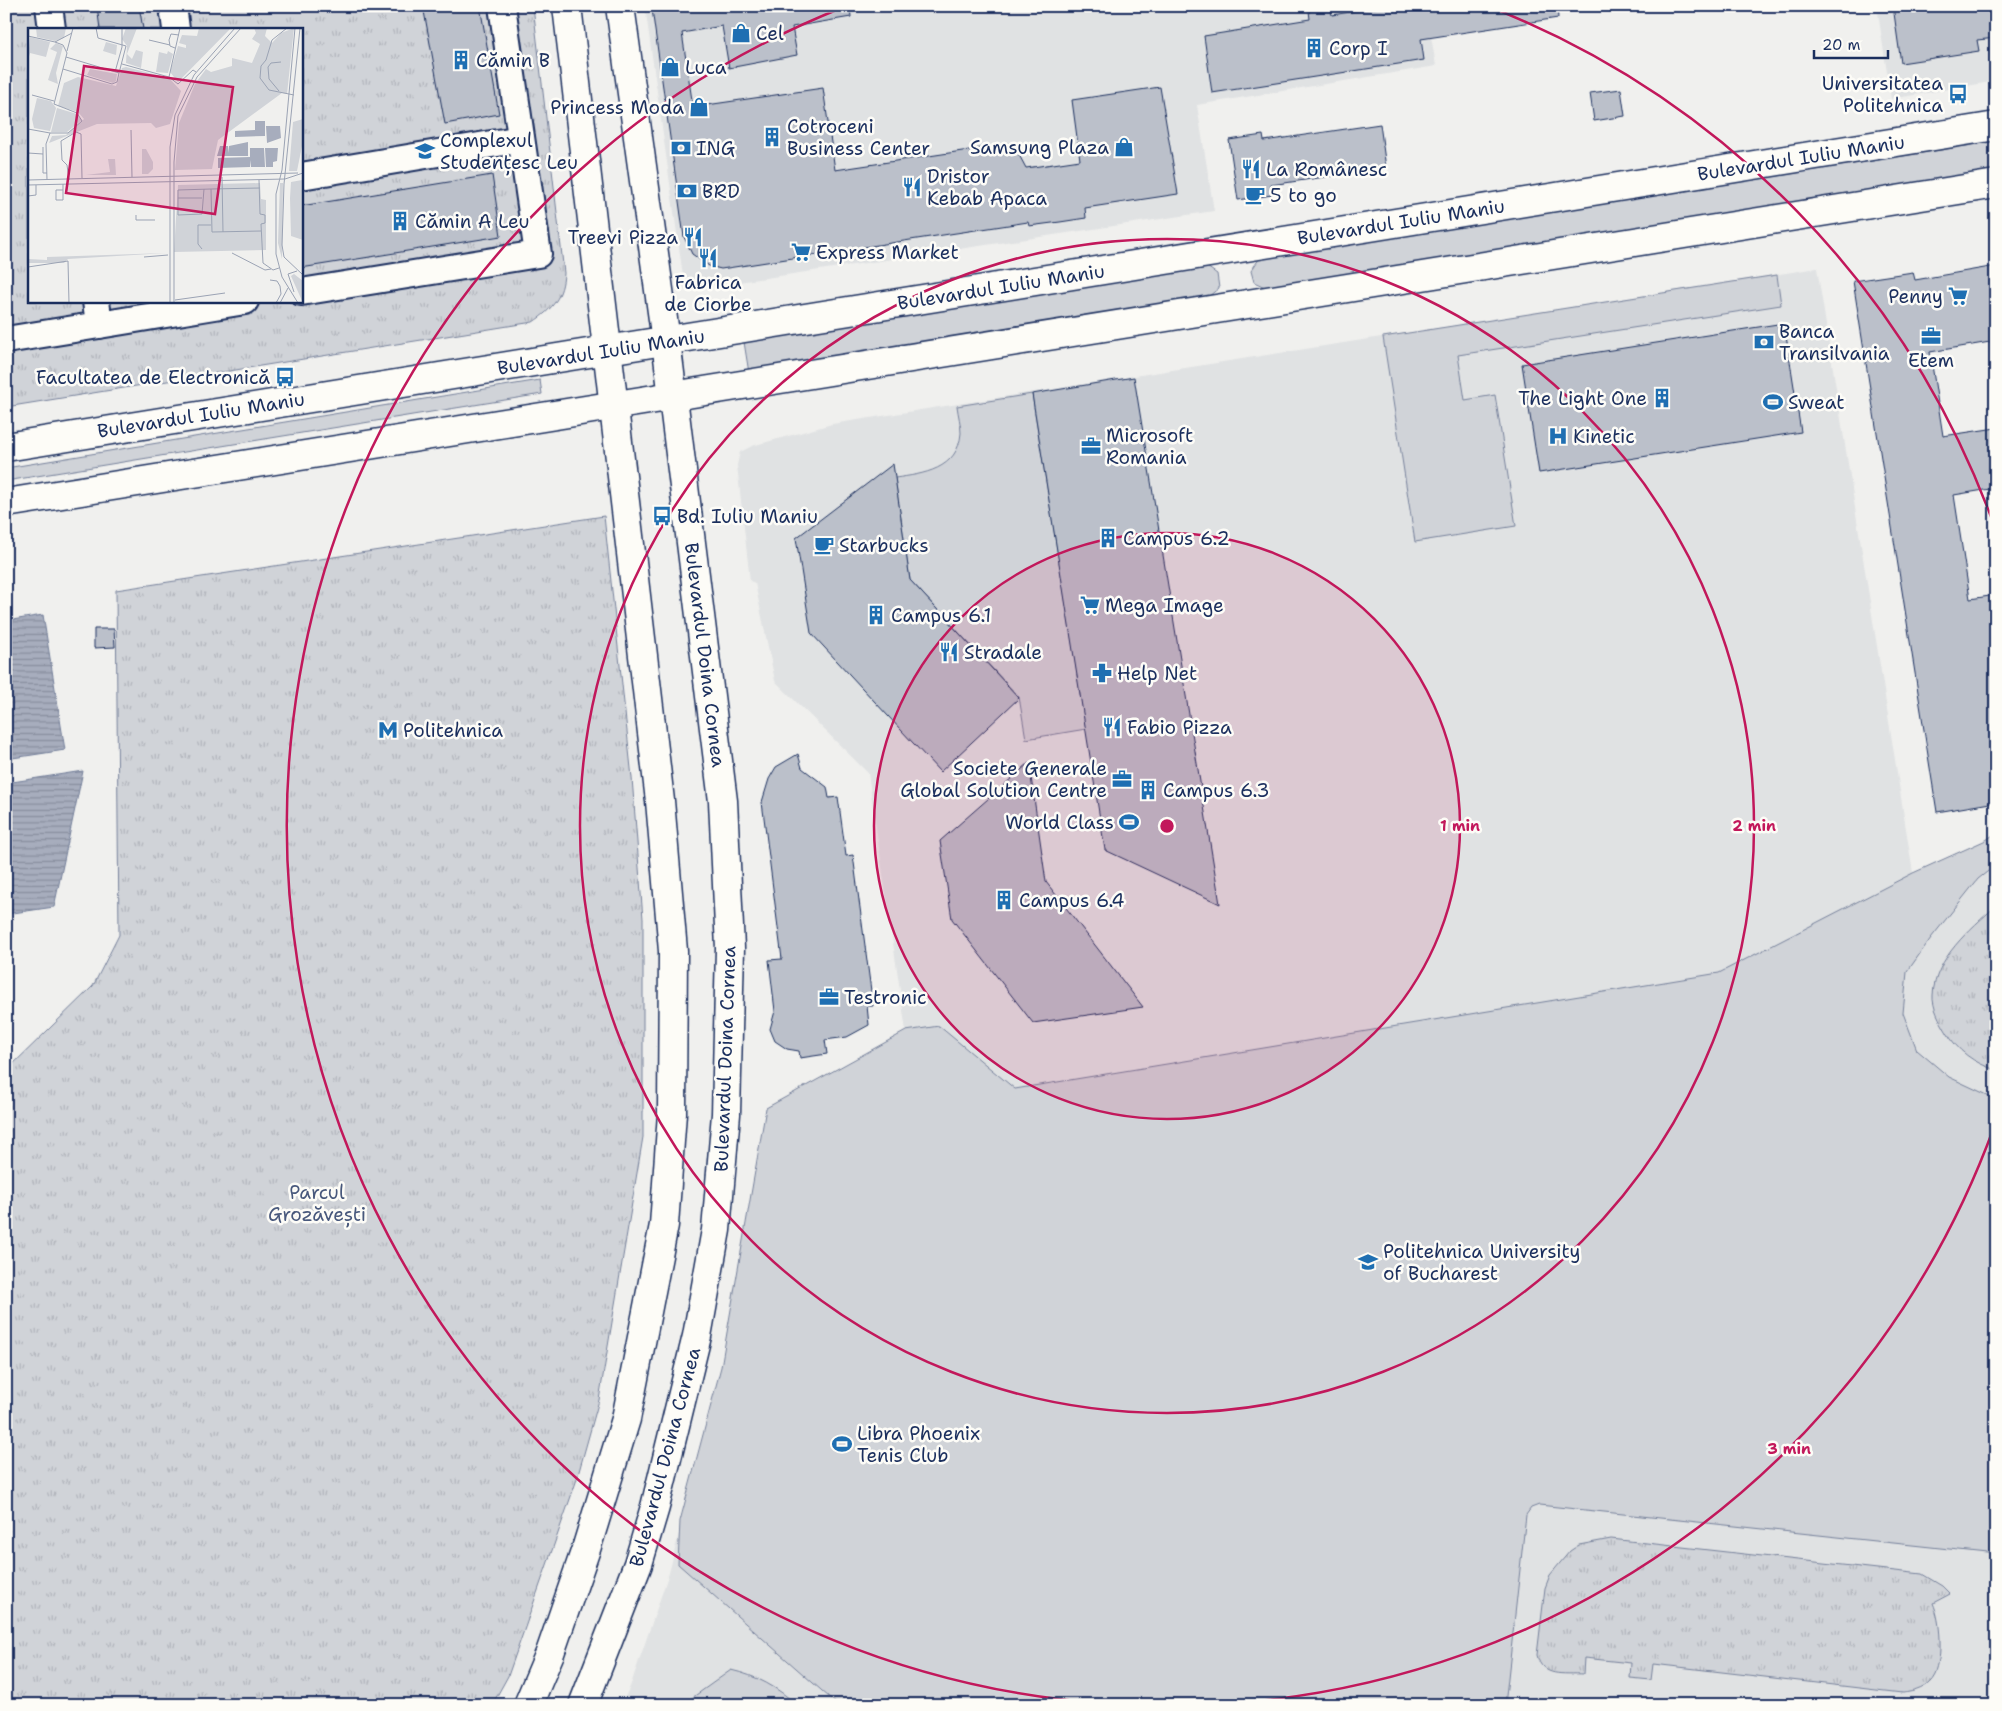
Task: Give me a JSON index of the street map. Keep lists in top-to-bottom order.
{
  "streets": {
    "main road": ["Bulevardul Iuliu Maniu", "Bulevardul Doina Cornea"]
  },
  "crossings": [
    ["Bulevardul Iuliu Maniu", "Bulevardul Doina Cornea"]
  ],
  "parks": ["Parcul Grozăvești"],
  "places": {
    "shop": [
      "Cel",
      "Luca",
      "Princess Moda",
      "Samsung Plaza"
    ],
    "building": [
      "Corp I",
      "Cămin B",
      "Cotroceni Business Center",
      "Cămin A Leu",
      "The Light One",
      "Campus 6.2",
      "Campus 6.1",
      "Campus 6.3",
      "Campus 6.4"
    ],
    "bus stop": ["Universitatea Politehnica", "Facultatea de Electronică", "Bd. Iuliu Maniu"],
    "bank": ["ING", "BRD", "Banca Transilvania"],
    "school or university": ["Complexul Studențesc Leu", "Politehnica University of Bucharest"],
    "restaurant": [
      "La Românesc",
      "Dristor Kebab Apaca",
      "Treevi Pizza",
      "Fabrica de Ciorbe",
      "Stradale",
      "Fabio Pizza"
    ],
    "cafe": ["5 to go", "Starbucks"],
    "supermarket": ["Express Market", "Penny", "Mega Image"],
    "office": [
      "Etem",
      "Microsoft Romania",
      "Societe Generale Global Solution Centre",
      "Testronic"
    ],
    "sports": ["Sweat", "World Class", "Libra Phoenix Tenis Club"],
    "hospital": ["Kinetic"],
    "pharmacy": ["Help Net"],
    "metro station": ["Politehnica"]
  },
  "scale_bar": "20 m",
  "rings": ["1 min", "2 min", "3 min"]
}
